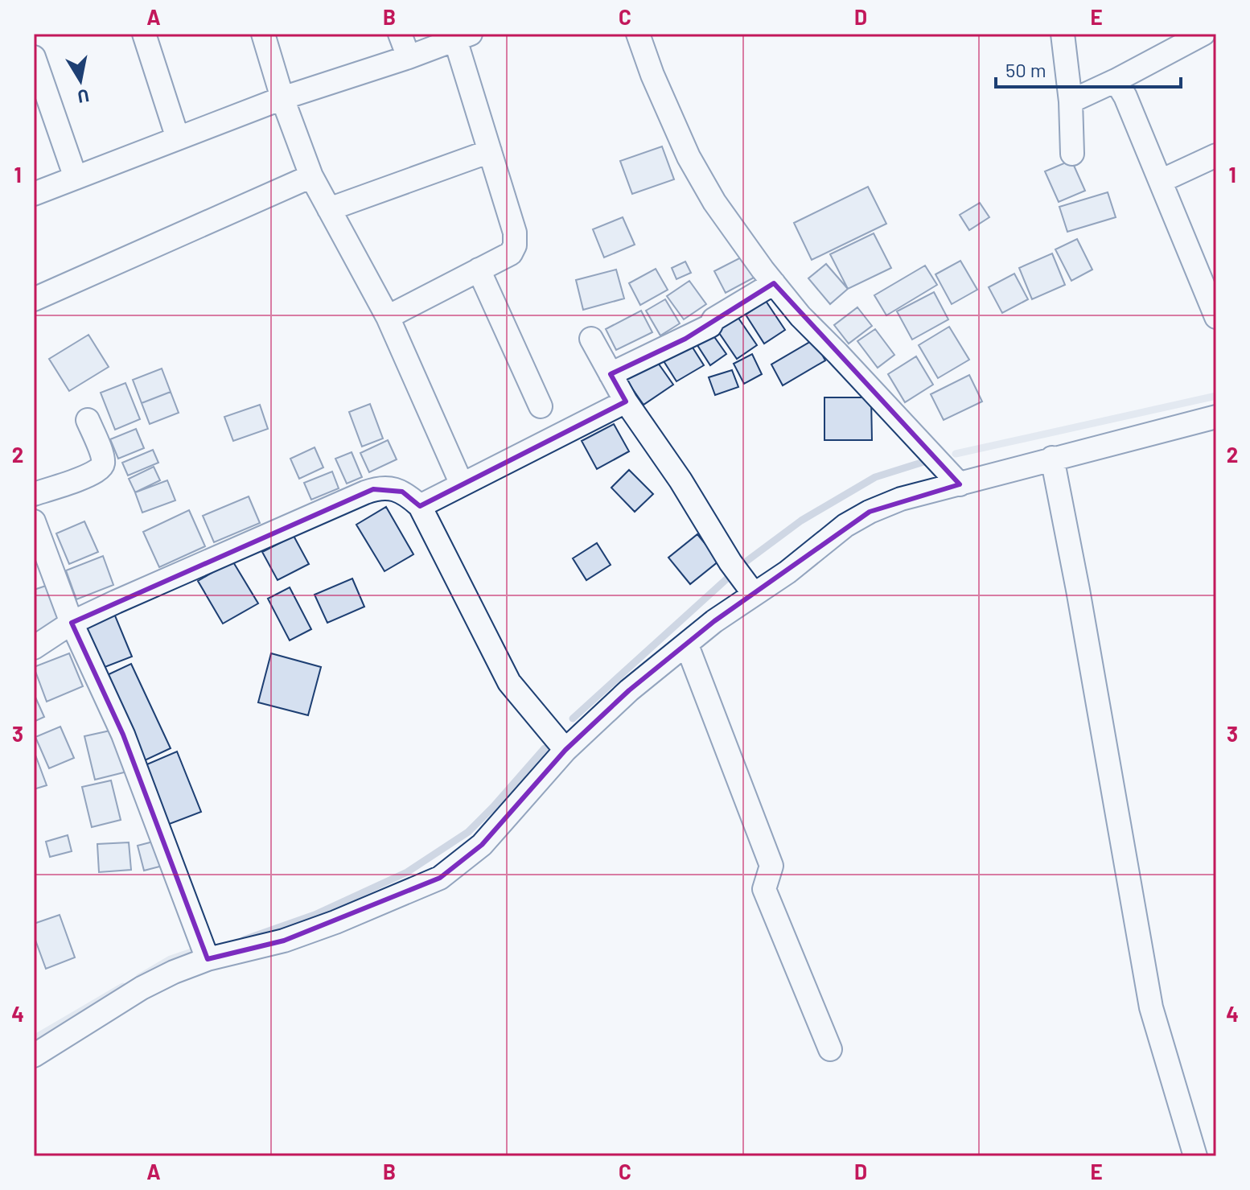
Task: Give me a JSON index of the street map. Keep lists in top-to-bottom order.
{
  "scale_bar": "50 m",
  "north": "bottom",
  "grid": {
    "columns": [
      "A",
      "B",
      "C",
      "D",
      "E"
    ],
    "rows": [
      "1",
      "2",
      "3",
      "4"
    ]
  }
}
